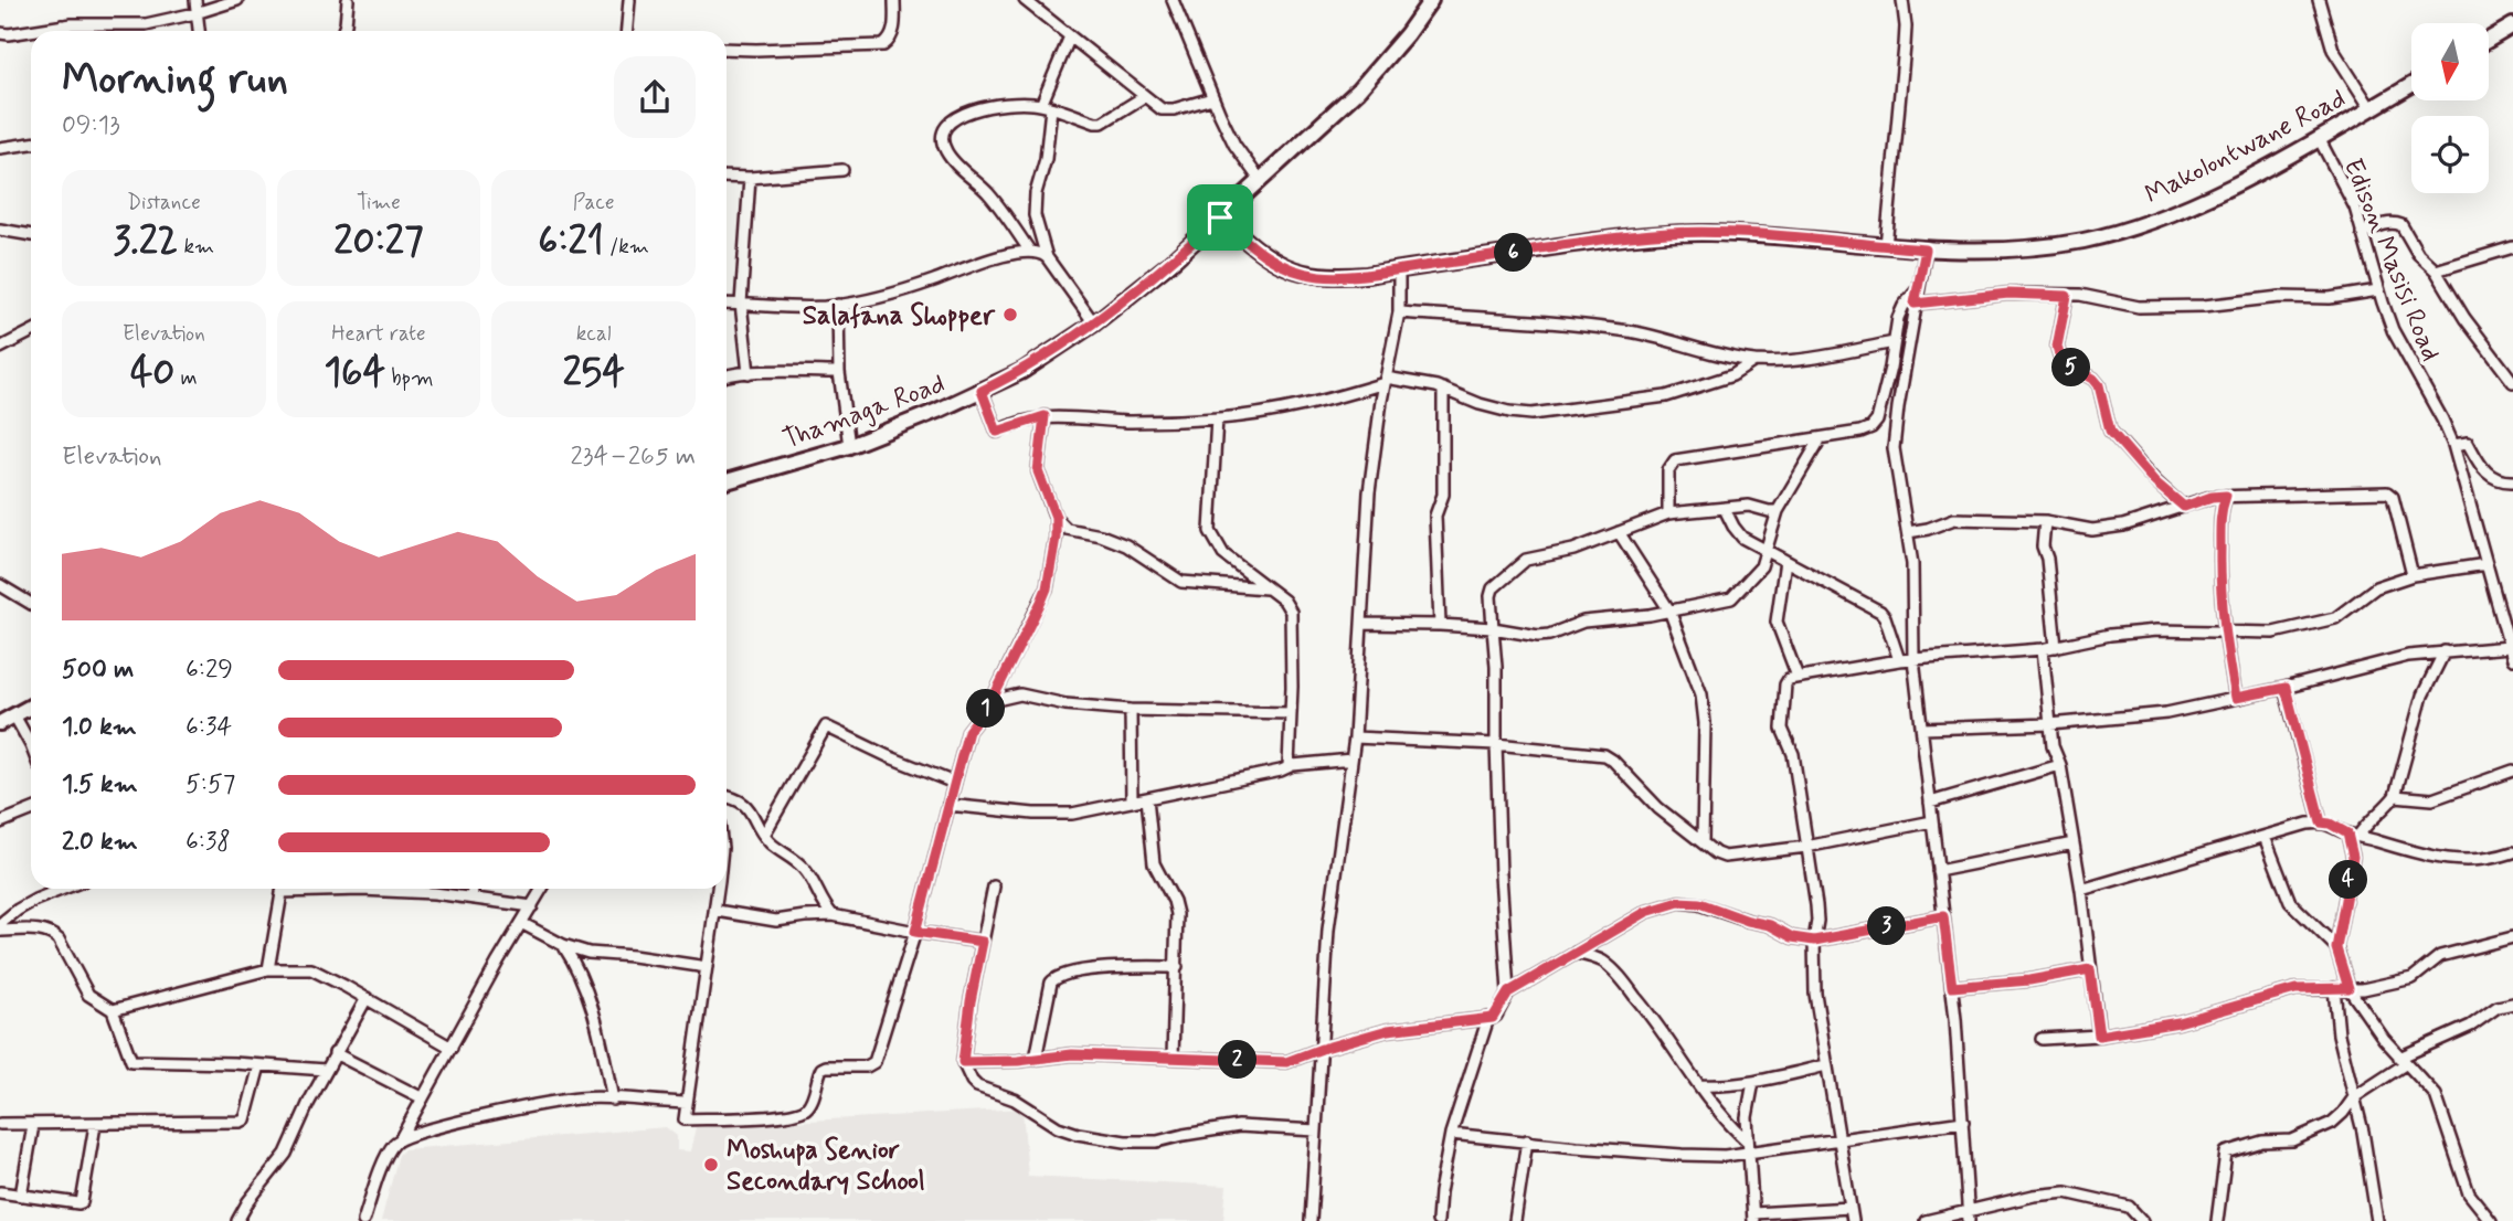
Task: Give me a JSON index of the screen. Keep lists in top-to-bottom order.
{
  "streets": {
    "main road": ["Makolontwane Road", "Thamaga Road"],
    "street": ["Edison Masisi Road"]
  },
  "crossings": [
    ["Makolontwane Road", "Edison Masisi Road"],
    ["Makolontwane Road", "Thamaga Road"]
  ],
  "places": ["Salafana Shopper", "Moshupa Senior Secondary School"],
  "north": "bottom",
  "page": {
    "heading": ["Morning run", "09:13"],
    "stats": [
      ["Distance", "3.22 km"],
      ["Time", "20:27"],
      ["Pace", "6:21 /km"],
      ["Elevation", "40 m"],
      ["Heart rate", "164 bpm"],
      ["kcal", "254"]
    ],
    "pins": [
      "6",
      "5",
      "1",
      "4",
      "3",
      "2"
    ],
    "chart": ["Elevation", "234–265 m"],
    "list": [
      {
        "name": "500 m",
        "note": "6:29"
      },
      {
        "name": "1.0 km",
        "note": "6:34"
      },
      {
        "name": "1.5 km",
        "note": "5:57"
      },
      {
        "name": "2.0 km",
        "note": "6:38"
      }
    ]
  }
}
